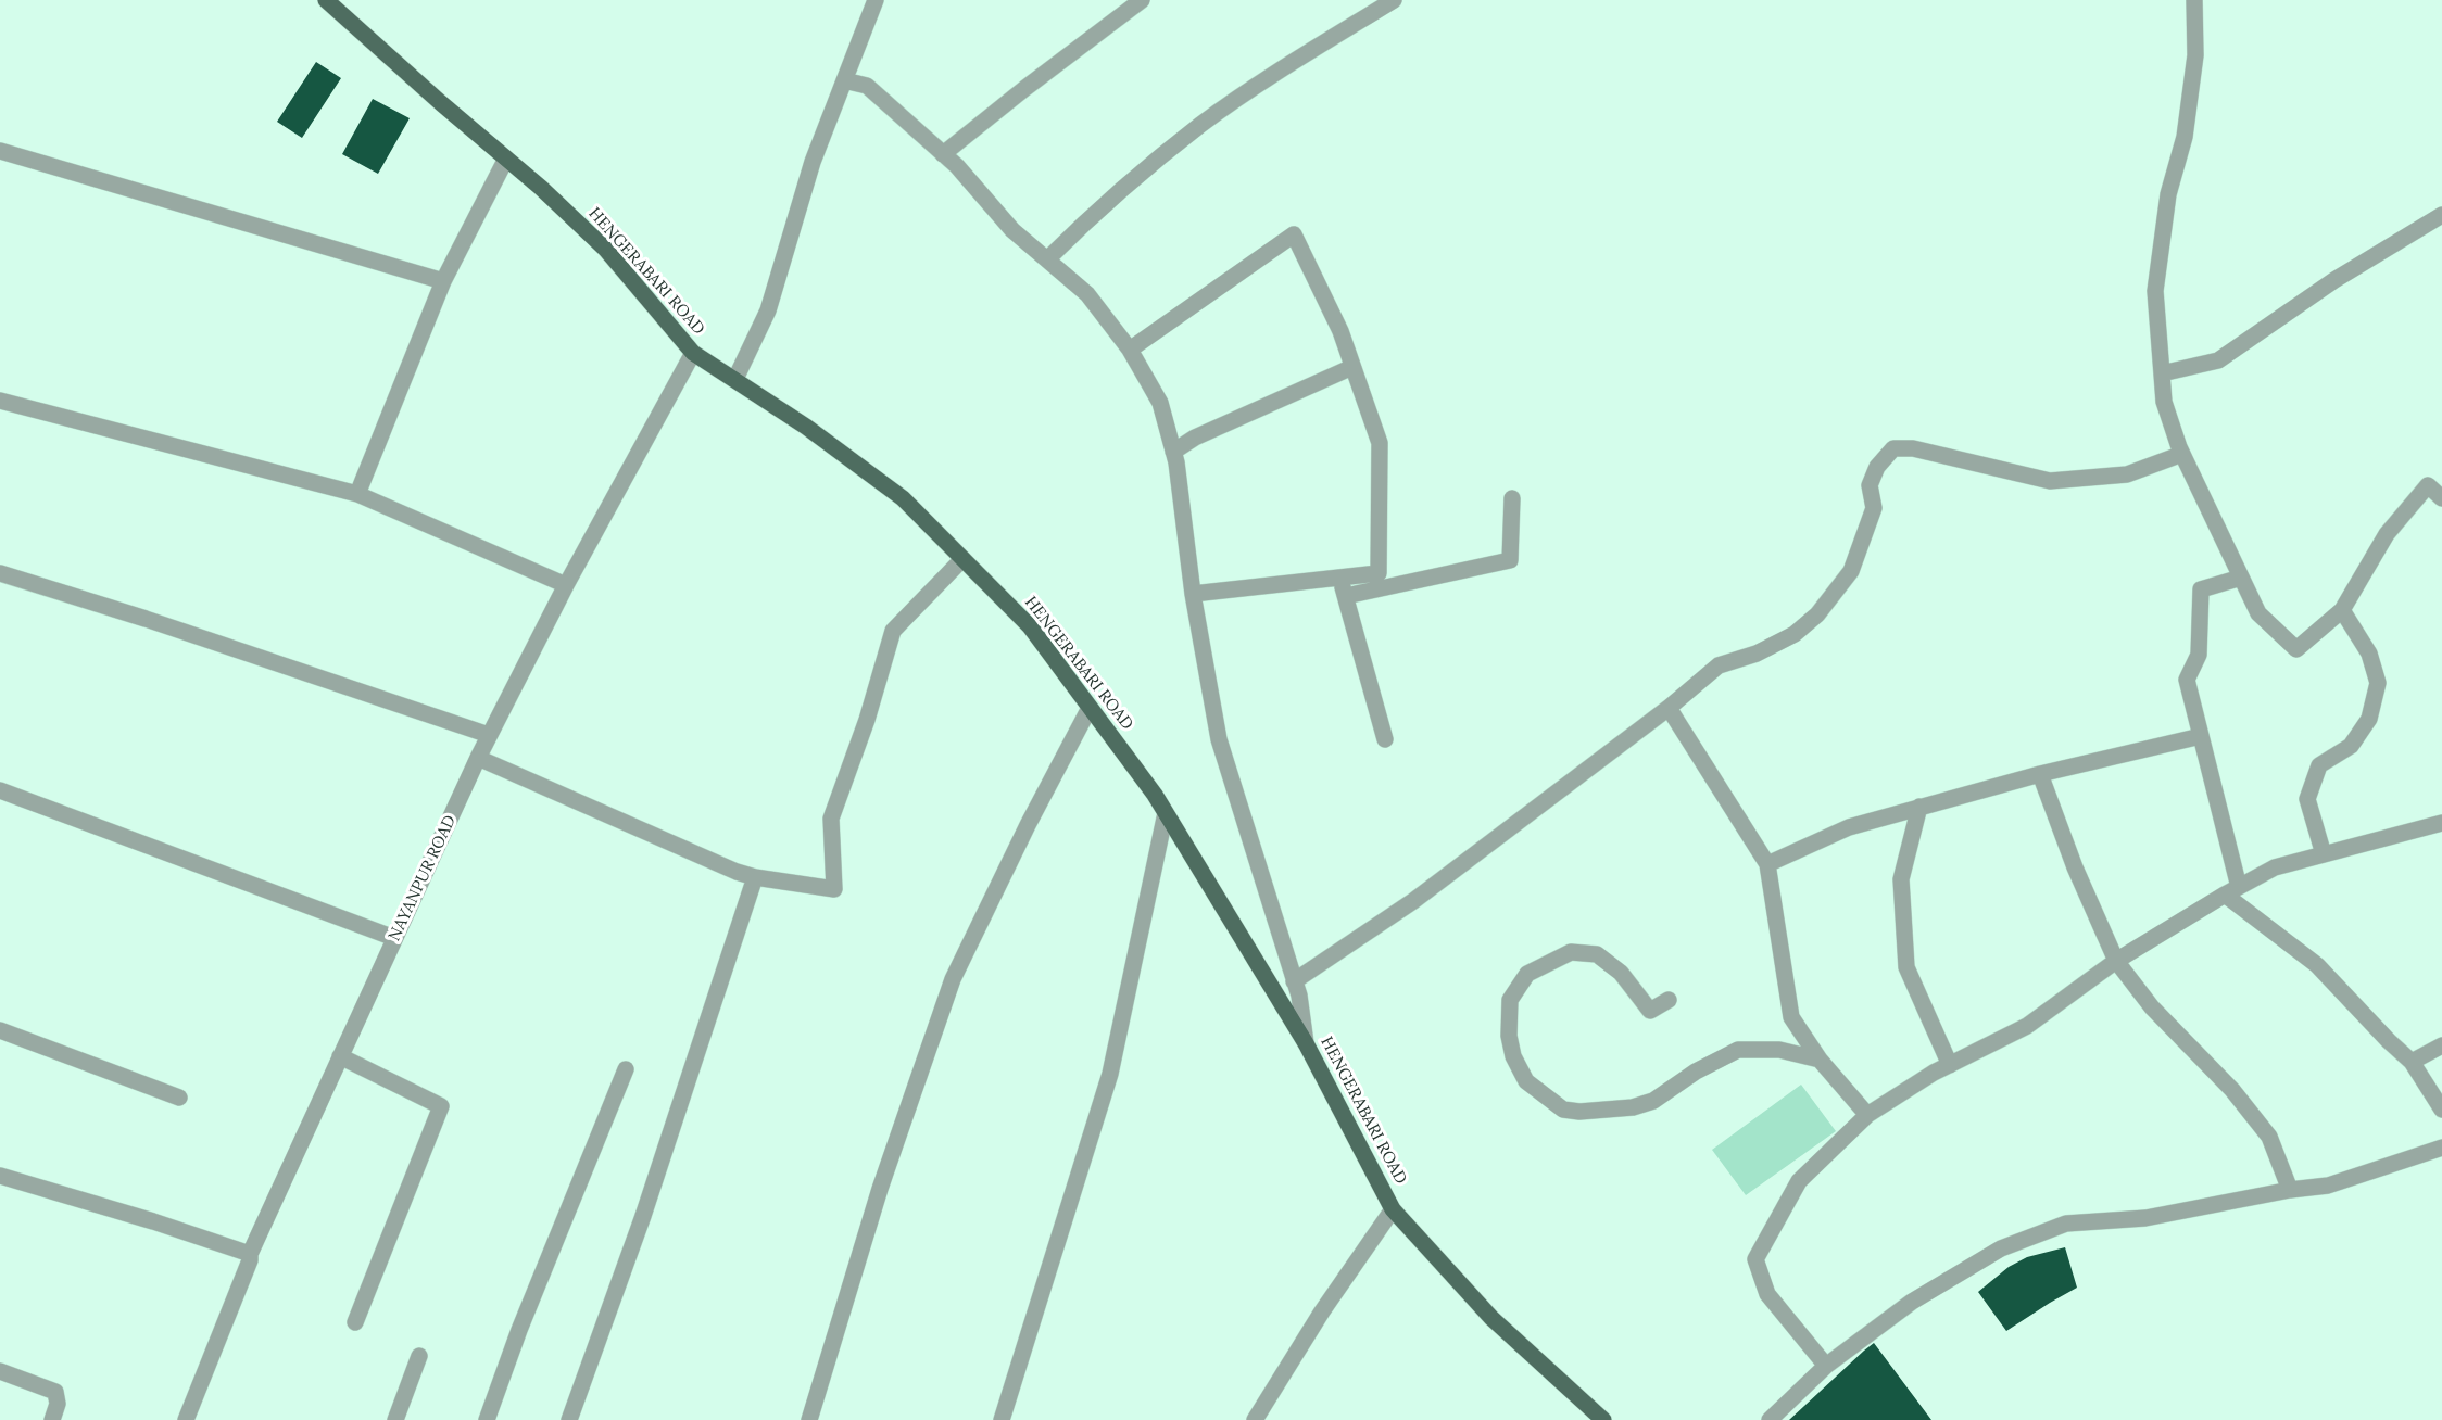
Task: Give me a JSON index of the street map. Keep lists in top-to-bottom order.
{
  "streets": {
    "main road": ["HENGERABARI ROAD"],
    "street": ["NAYANPUR ROAD"]
  },
  "crossings": [
    ["HENGERABARI ROAD", "NAYANPUR ROAD"]
  ]
}
